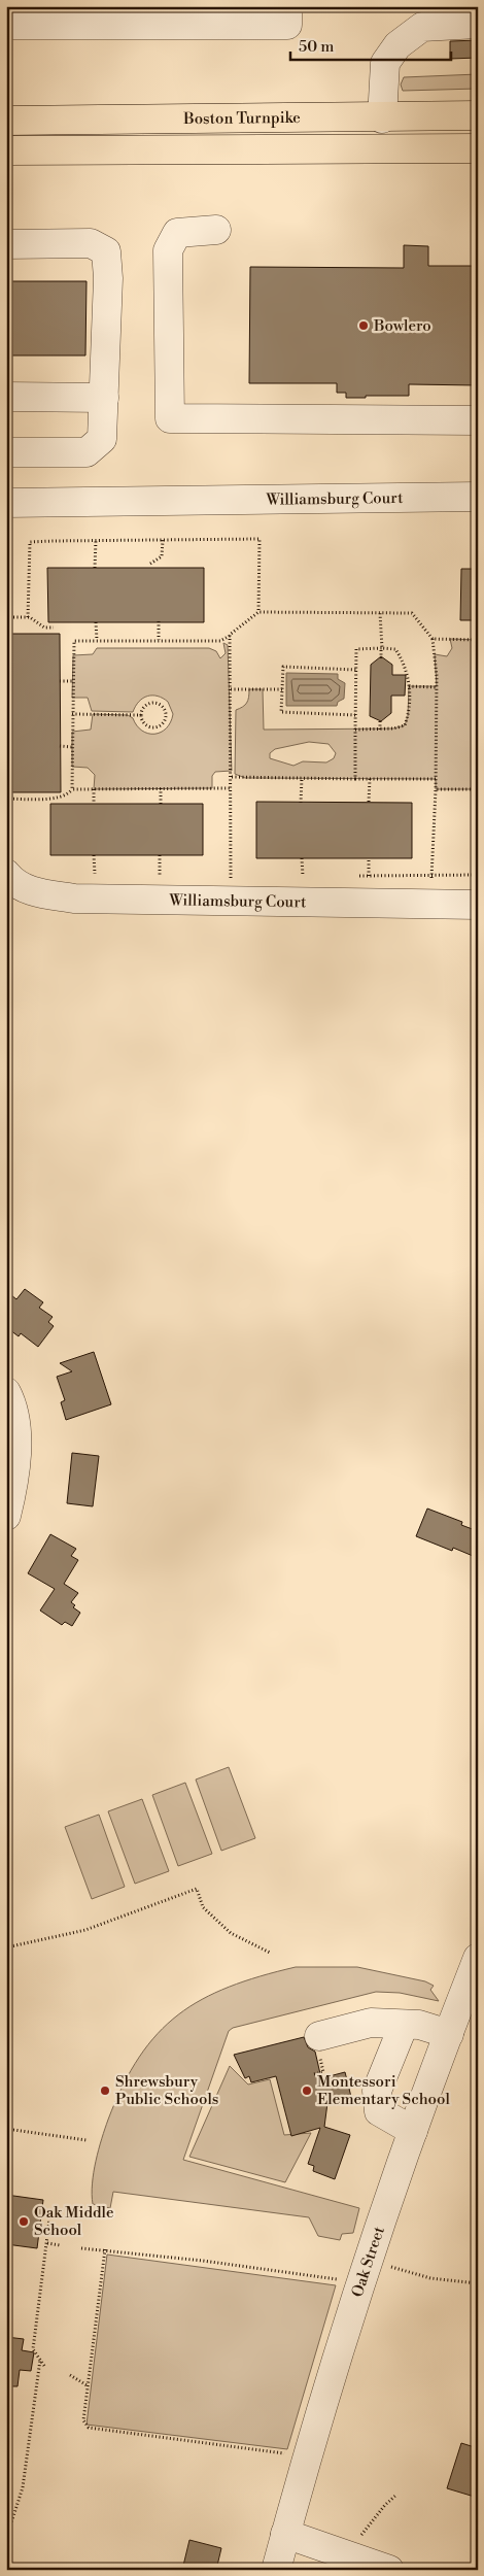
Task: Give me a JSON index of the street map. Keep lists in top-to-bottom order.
{
  "streets": {
    "highway": ["Boston Turnpike"],
    "street": ["Williamsburg Court", "Oak Street"]
  },
  "places": [
    "Bowlero",
    "Shrewsbury Public Schools",
    "Montessori Elementary School",
    "Oak Middle School"
  ],
  "scale_bar": "50 m"
}
